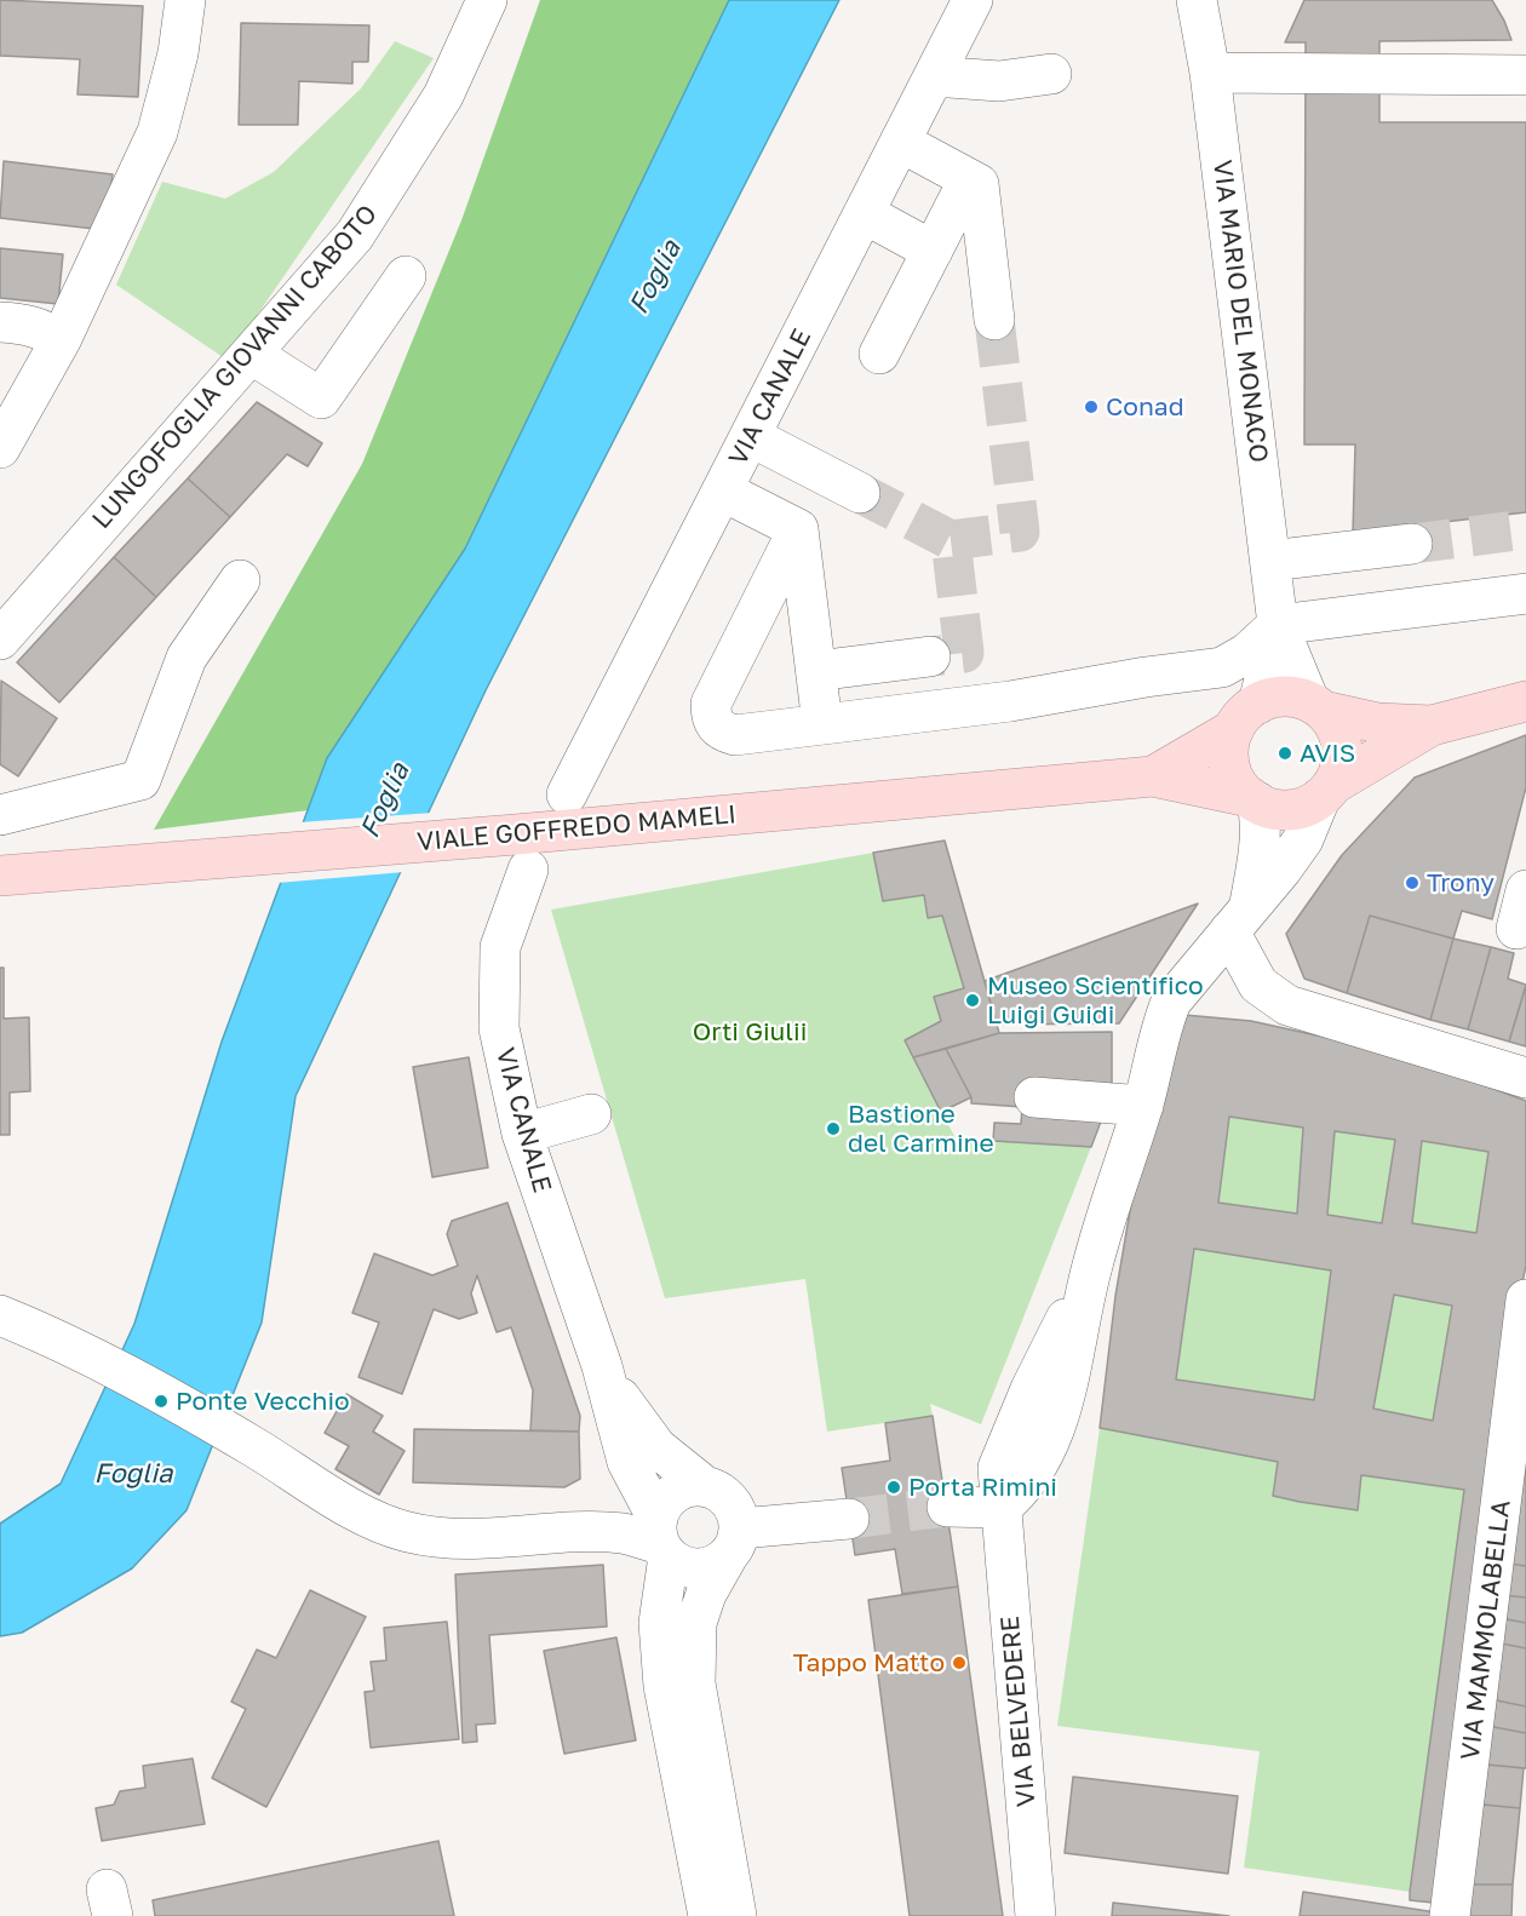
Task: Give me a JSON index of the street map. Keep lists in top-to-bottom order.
{
  "streets": {
    "main road": ["VIALE GOFFREDO MAMELI"],
    "street": [
      "VIA MARIO DEL MONACO",
      "LUNGOFOGLIA GIOVANNI CABOTO",
      "VIA CANALE",
      "VIA MAMMOLABELLA",
      "VIA BELVEDERE"
    ]
  },
  "crossings": [
    ["VIA MARIO DEL MONACO", "VIALE GOFFREDO MAMELI"],
    ["VIA CANALE", "VIALE GOFFREDO MAMELI"]
  ],
  "water": ["Foglia"],
  "parks": ["Orti Giulii"],
  "places": [
    "Conad",
    "AVIS",
    "Trony",
    "Museo Scientifico Luigi Guidi",
    "Bastione del Carmine",
    "Ponte Vecchio",
    "Porta Rimini",
    "Tappo Matto"
  ]
}
